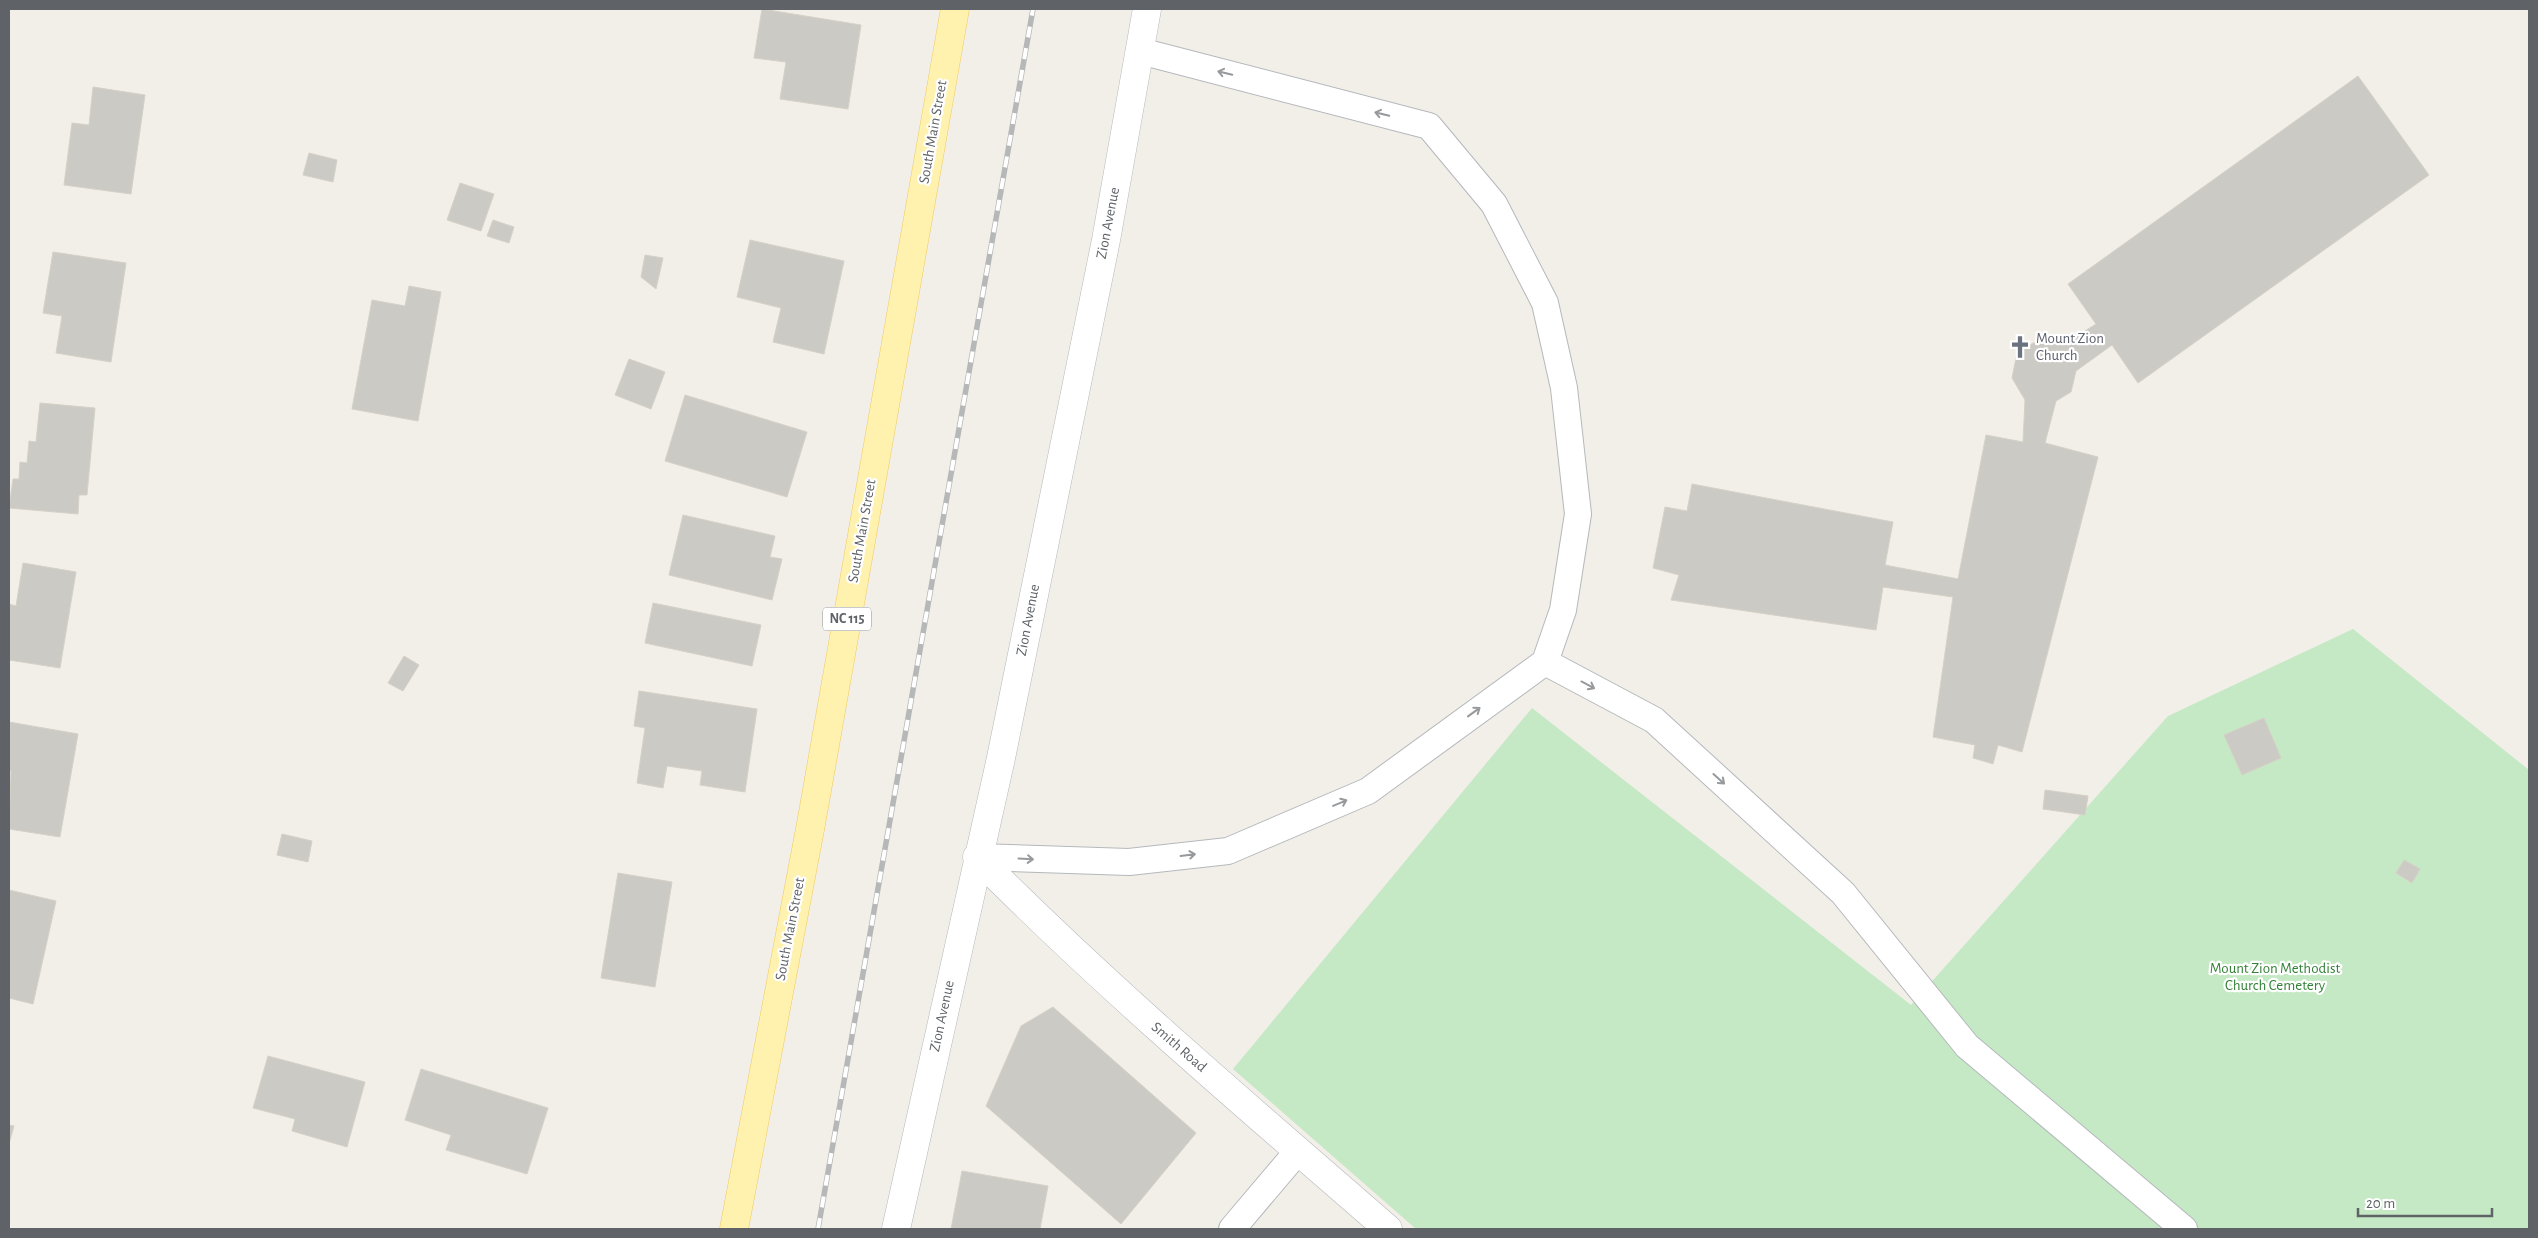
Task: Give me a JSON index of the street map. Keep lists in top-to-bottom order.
{
  "streets": {
    "main road": ["South Main Street", "NC 115"],
    "street": ["Zion Avenue", "Smith Road"]
  },
  "crossings": [
    ["Zion Avenue", "Smith Road"]
  ],
  "parks": ["Mount Zion Methodist Church Cemetery"],
  "places": {
    "church": ["Mount Zion Church"]
  },
  "scale_bar": "20 m"
}
